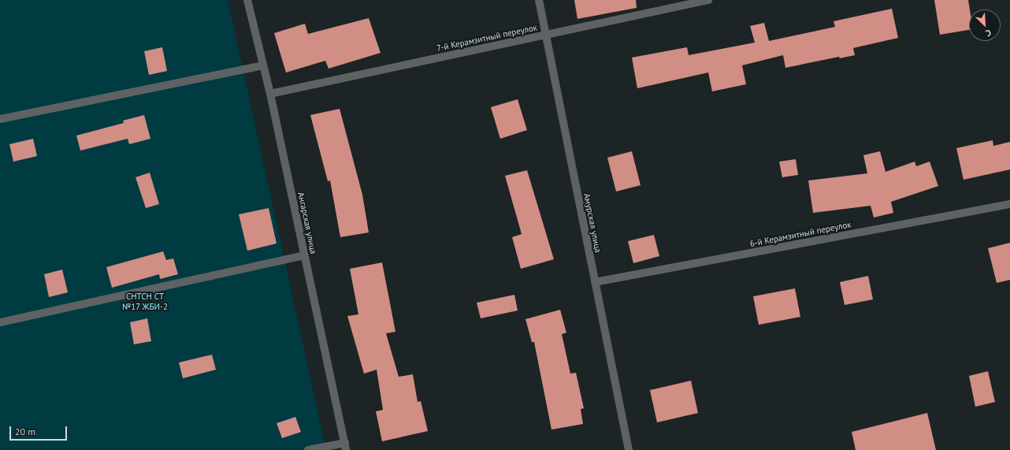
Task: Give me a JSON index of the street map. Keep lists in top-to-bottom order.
{
  "streets": {
    "street": [
      "7-й Керамзитный переулок",
      "Ангарская улица",
      "Амурская улица",
      "6-й Керамзитный переулок"
    ]
  },
  "crossings": [
    ["7-й Керамзитный переулок", "Ангарская улица"],
    ["7-й Керамзитный переулок", "Амурская улица"],
    ["Амурская улица", "6-й Керамзитный переулок"]
  ],
  "parks": ["СНТСН СТ №17 ЖБИ-2"],
  "scale_bar": "20 m",
  "north": "bottom right"
}
